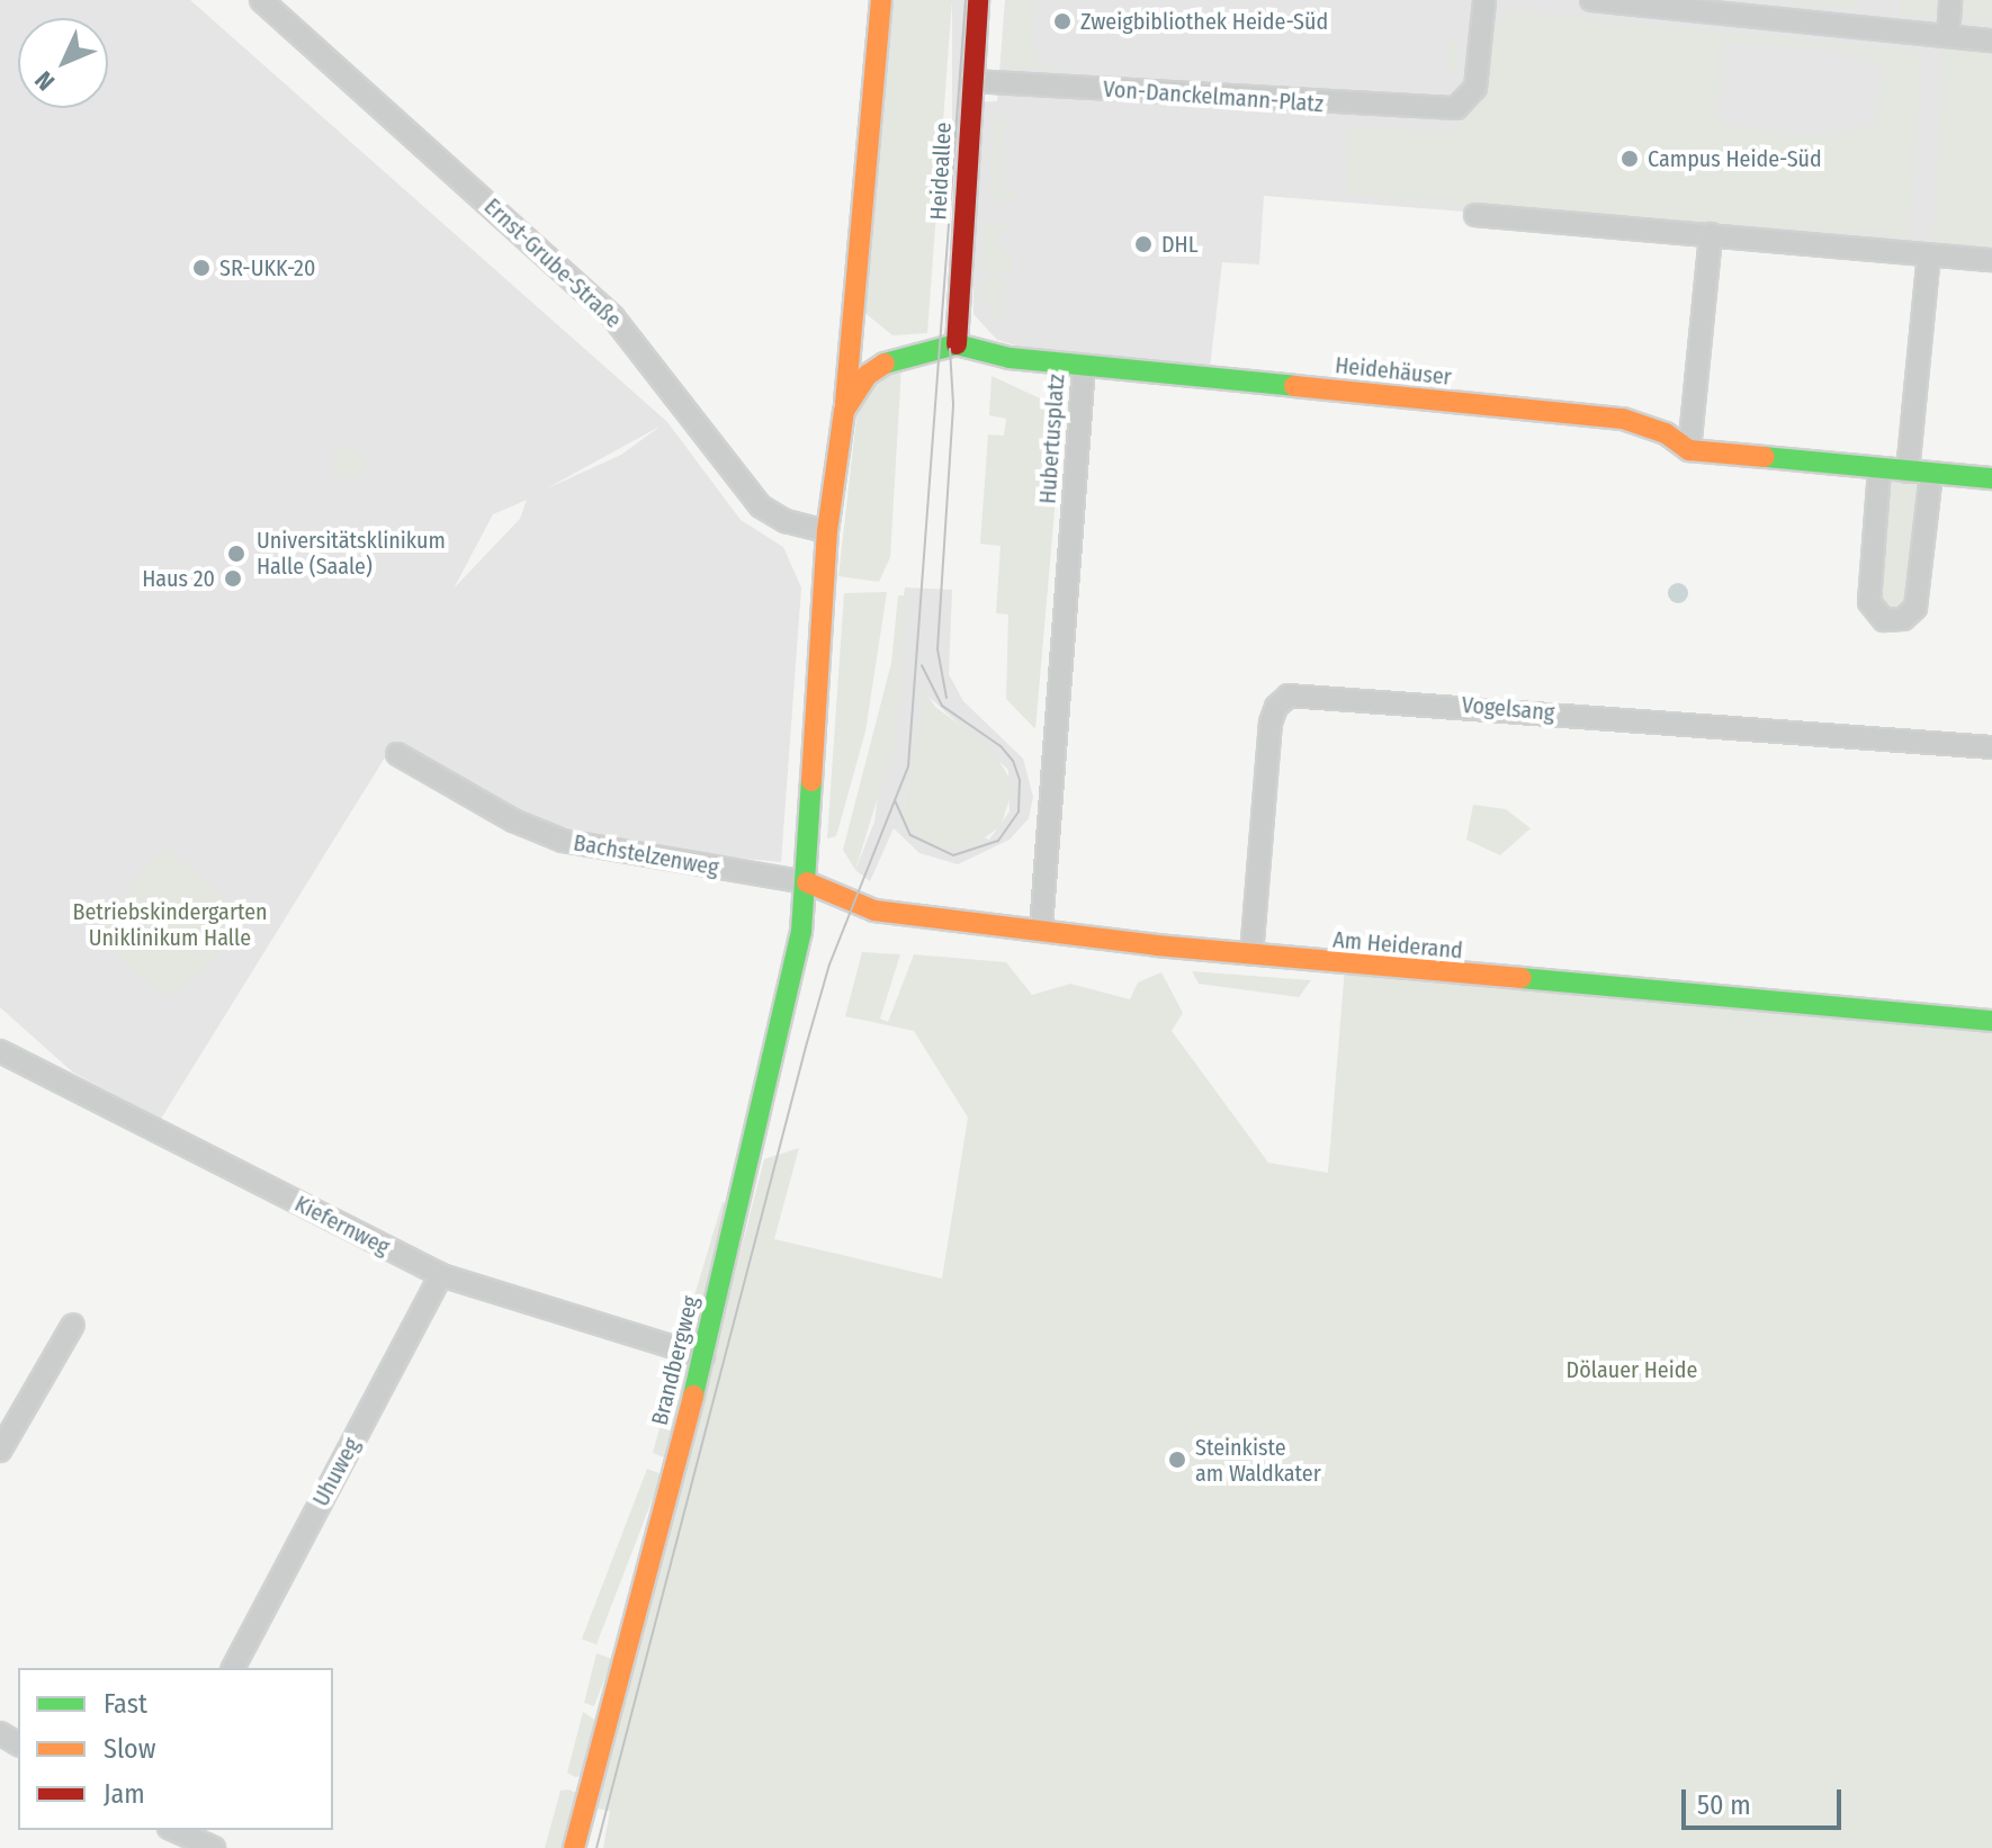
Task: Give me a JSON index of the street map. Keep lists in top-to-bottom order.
{
  "streets": {
    "main road": [
      "Heideallee",
      "Heidehäuser",
      "Hubertusplatz",
      "Am Heiderand",
      "Brandbergweg"
    ],
    "street": [
      "Von-Danckelmann-Platz",
      "Ernst-Grube-Straße",
      "Vogelsang",
      "Bachstelzenweg",
      "Kiefernweg",
      "Uhuweg"
    ]
  },
  "crossings": [
    ["Von-Danckelmann-Platz", "Heideallee"],
    ["Heideallee", "Hubertusplatz"],
    ["Ernst-Grube-Straße", "Hubertusplatz"],
    ["Heidehäuser", "Hubertusplatz"],
    ["Hubertusplatz", "Bachstelzenweg"],
    ["Hubertusplatz", "Am Heiderand"],
    ["Hubertusplatz", "Brandbergweg"],
    ["Vogelsang", "Am Heiderand"],
    ["Bachstelzenweg", "Am Heiderand"],
    ["Bachstelzenweg", "Brandbergweg"],
    ["Am Heiderand", "Brandbergweg"],
    ["Kiefernweg", "Brandbergweg"],
    ["Kiefernweg", "Uhuweg"]
  ],
  "parks": ["Betriebskindergarten Uniklinikum Halle", "Dölauer Heide"],
  "places": [
    "Zweigbibliothek Heide-Süd",
    "Campus Heide-Süd",
    "DHL",
    "SR-UKK-20",
    "Universitätsklinikum Halle (Saale)",
    "Haus 20",
    "Steinkiste am Waldkater"
  ],
  "legend": ["Fast", "Slow", "Jam"],
  "scale_bar": "50 m",
  "north": "bottom left"
}
